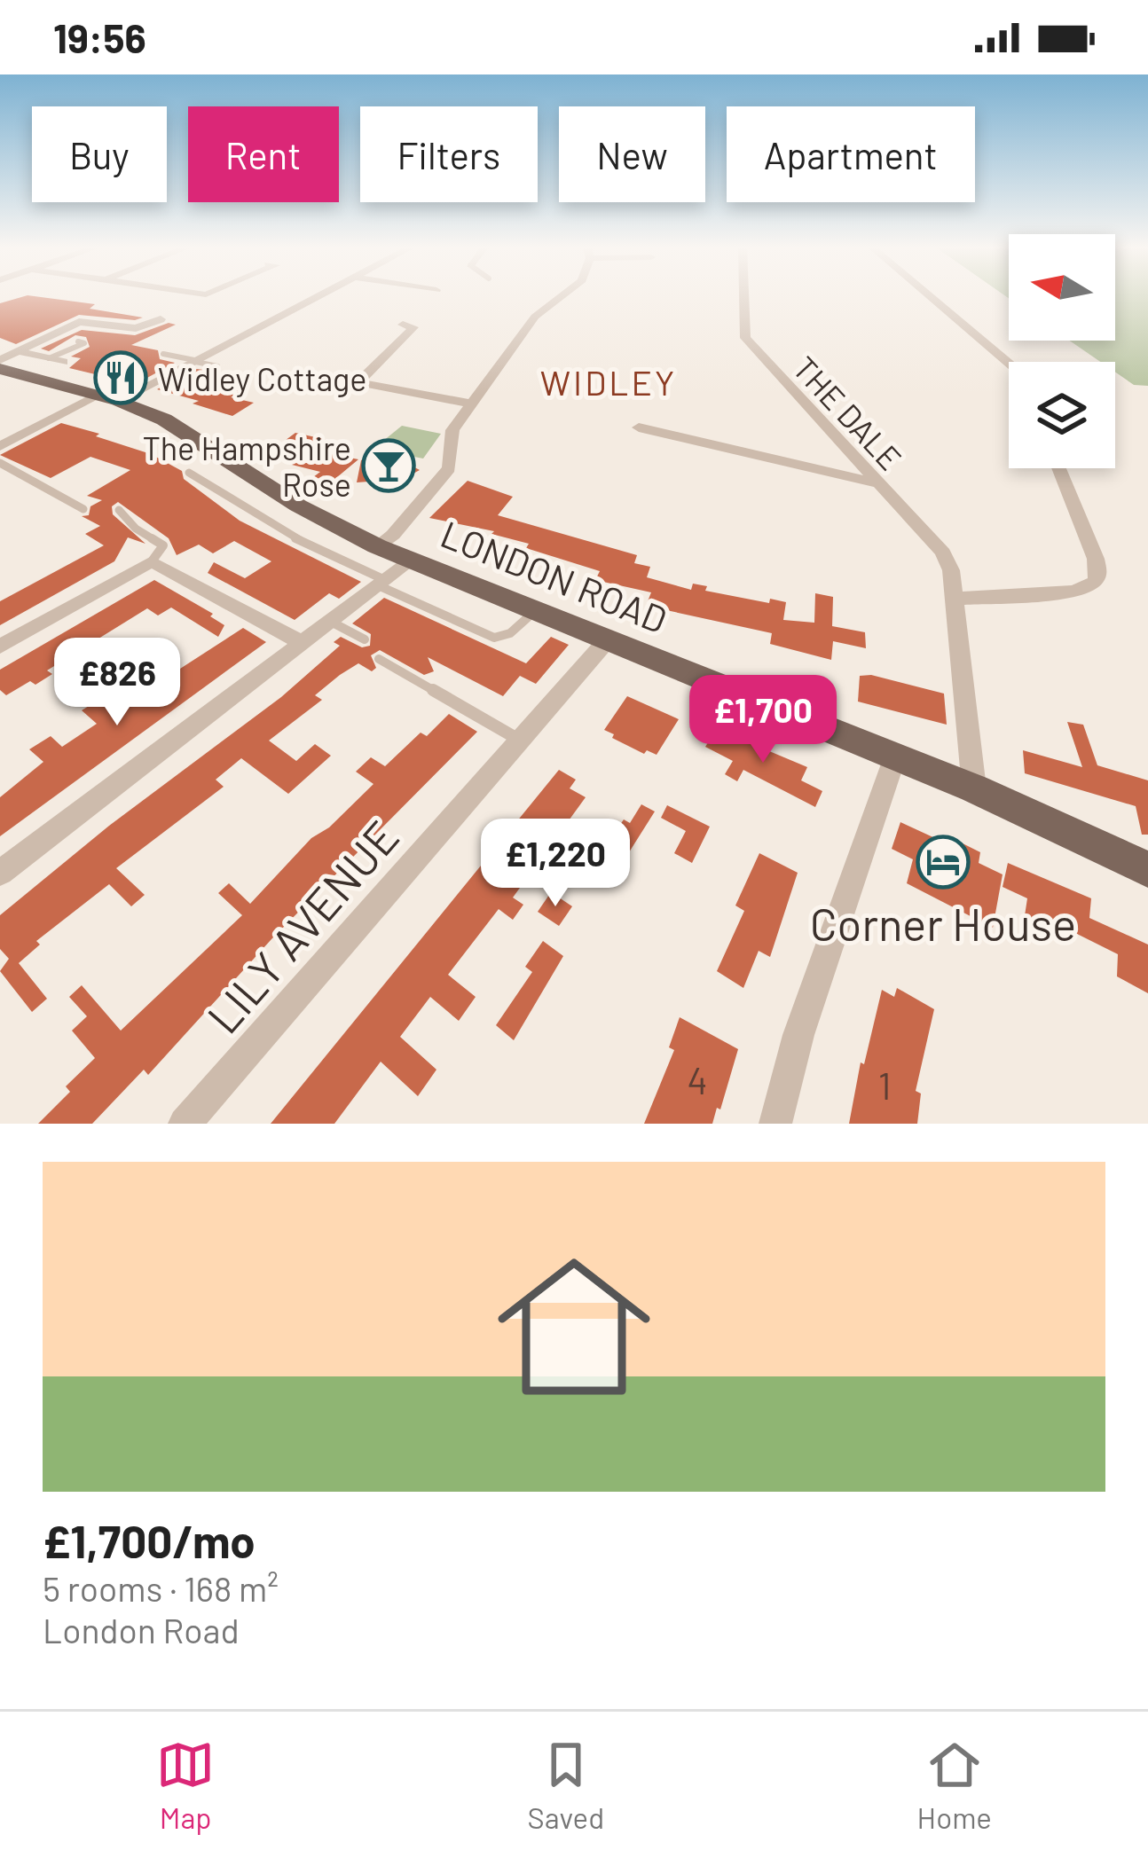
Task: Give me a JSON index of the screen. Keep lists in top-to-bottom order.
{
  "streets": {
    "main road": ["LONDON ROAD"],
    "street": ["THE DALE", "LILY AVENUE"]
  },
  "crossings": [
    ["THE DALE", "LONDON ROAD"],
    ["LONDON ROAD", "LILY AVENUE"]
  ],
  "districts": ["WIDLEY"],
  "places": {
    "restaurant": ["Widley Cottage"],
    "bar": ["The Hampshire Rose"],
    "hotel": ["Corner House"]
  },
  "house_numbers": ["4", "1"],
  "north": "left",
  "page": {
    "status": "19:56",
    "chip": [
      "Buy",
      "Rent",
      "Filters",
      "New",
      "Apartment"
    ],
    "price": ["£826", "£1,700", "£1,220"],
    "list": [
      {
        "name": "£1,700/mo",
        "note": "5 rooms · 168 m² · London Road"
      }
    ],
    "tabs": ["Map", "Saved", "Home"]
  }
}
